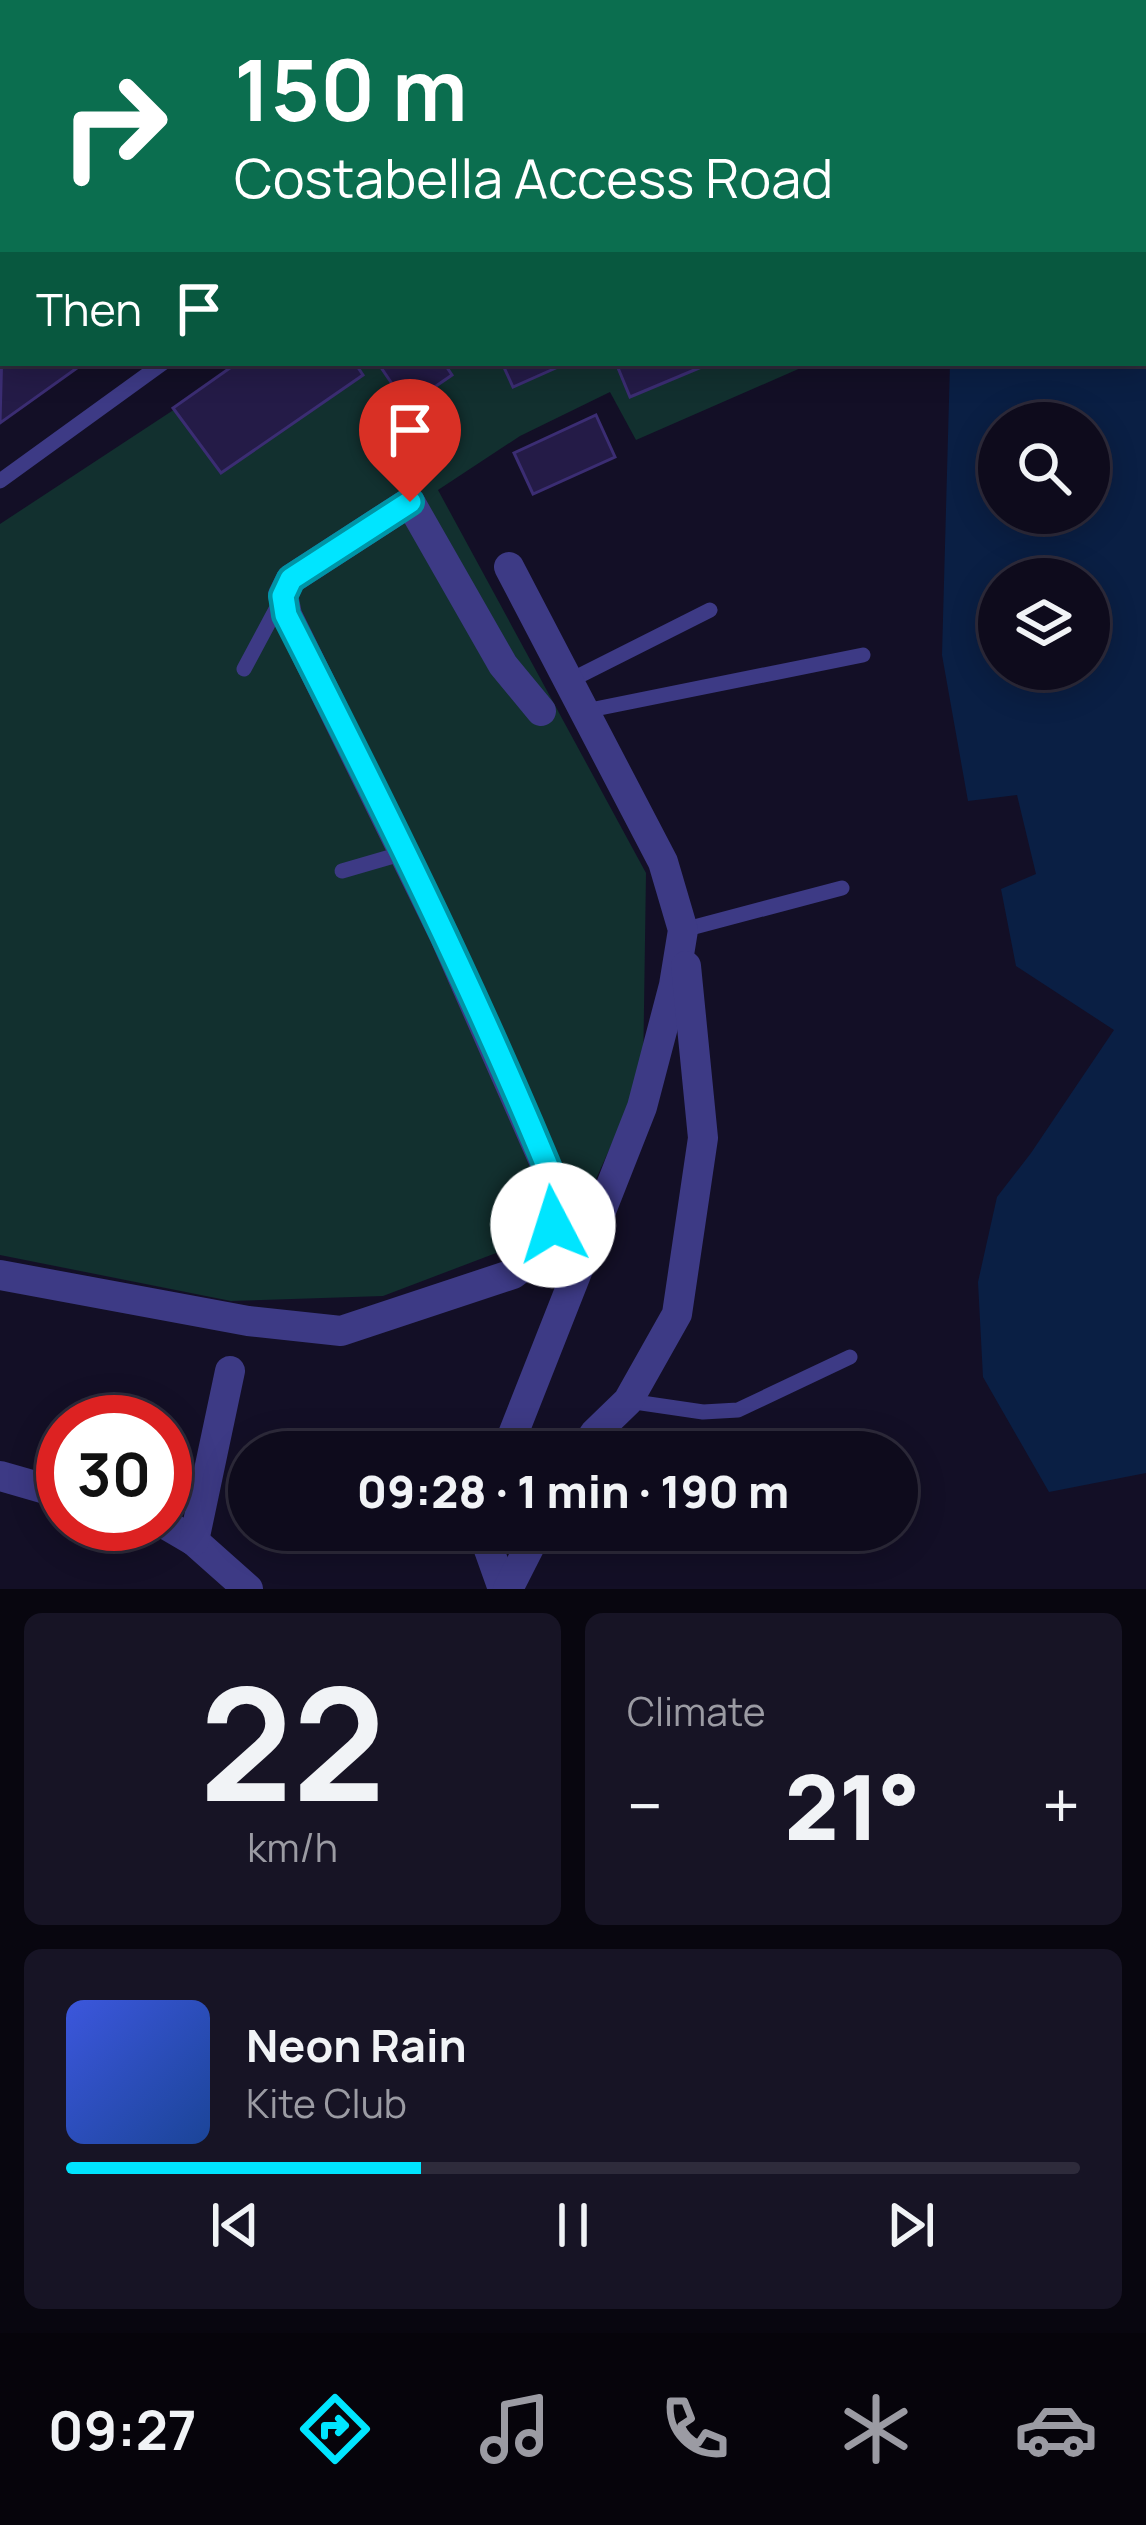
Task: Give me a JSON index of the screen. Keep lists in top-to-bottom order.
{
  "page": {
    "turn": ["150 m", "Costabella Access Road"],
    "then": "Then",
    "limit": "30",
    "trip": "09:28 · 1 min · 190 m",
    "tile": [
      ["22", "km/h"],
      "Climate"
    ],
    "heat": ["−", "21°", "+"],
    "song": ["Neon Rain", "Kite Club"],
    "tabs": "09:27"
  }
}
